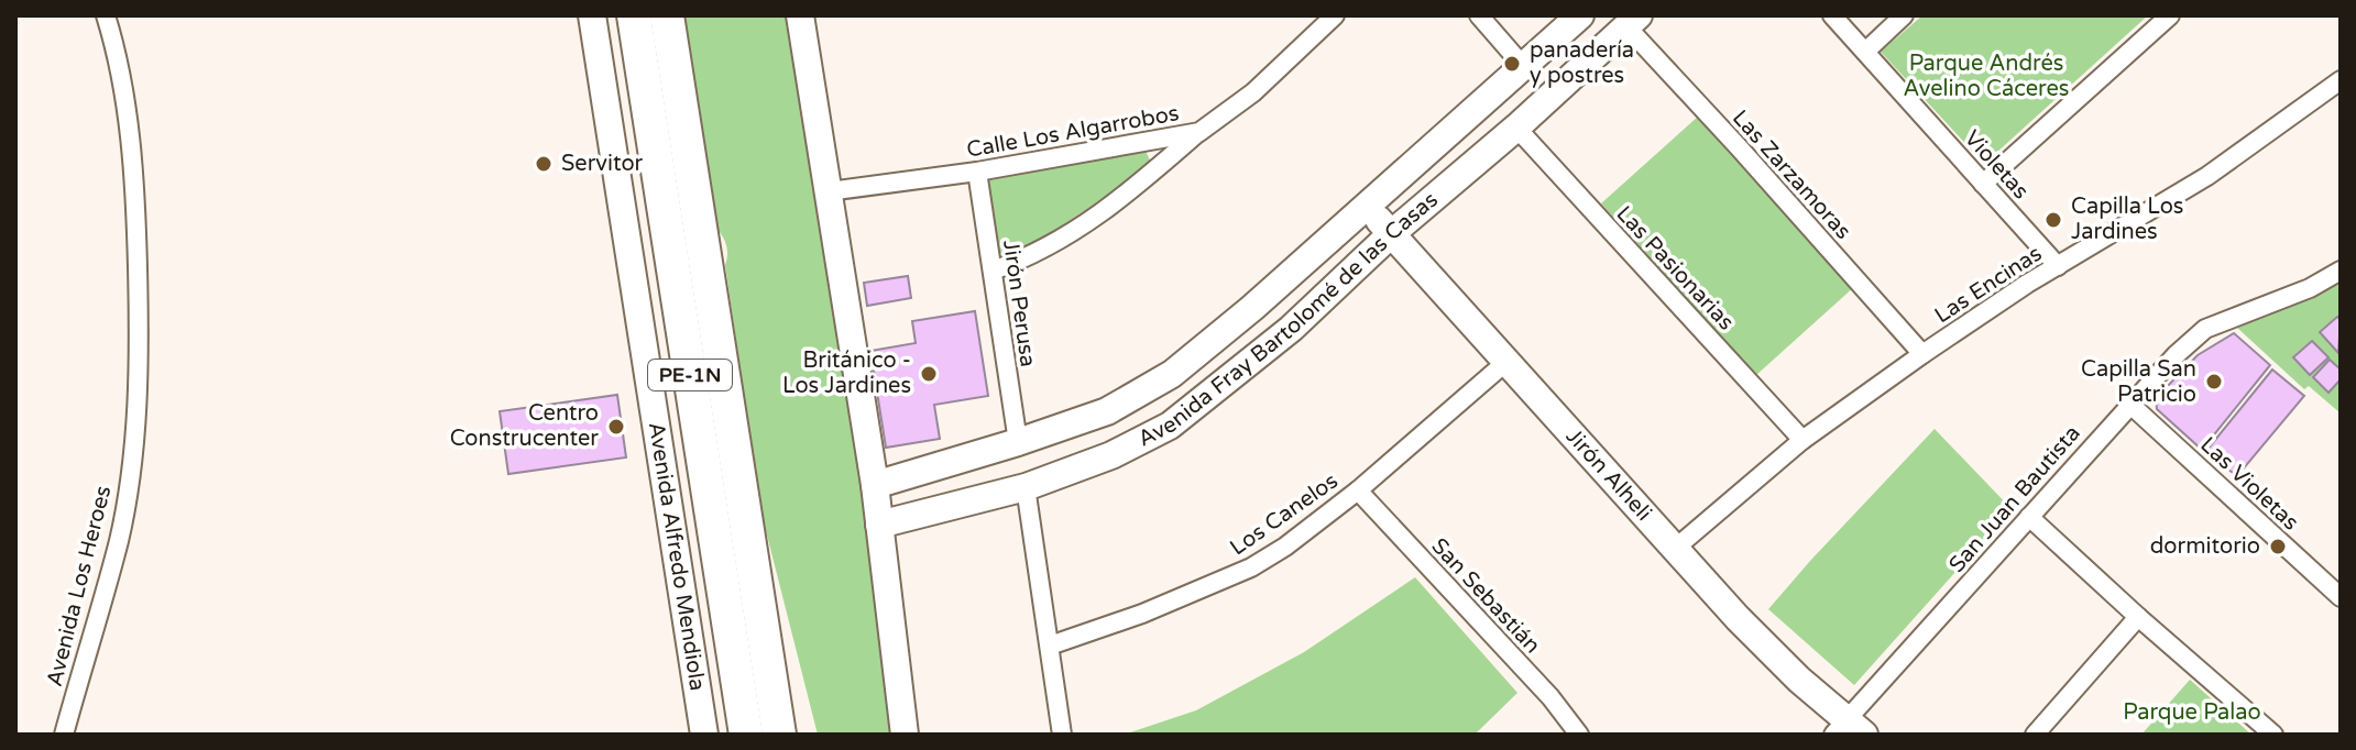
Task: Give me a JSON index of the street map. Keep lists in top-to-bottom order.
{
  "streets": {
    "highway": ["PE-1N"],
    "street": [
      "Calle Los Algarrobos",
      "Violetas",
      "Las Zarzamoras",
      "Las Pasionarias",
      "Las Encinas",
      "Jirón Perusa",
      "Avenida Fray Bartolomé de las Casas",
      "Jirón Alheli",
      "Las Violetas",
      "San Juan Bautista",
      "Los Canelos",
      "Avenida Alfredo Mendiola",
      "Avenida Los Heroes",
      "San Sebastián"
    ]
  },
  "crossings": [
    ["Calle Los Algarrobos", "Jirón Perusa"],
    ["Violetas", "Las Encinas"],
    ["Las Zarzamoras", "Las Encinas"],
    ["Las Zarzamoras", "Avenida Fray Bartolomé de las Casas"],
    ["Las Pasionarias", "Las Encinas"],
    ["Las Pasionarias", "Avenida Fray Bartolomé de las Casas"],
    ["Las Encinas", "Jirón Alheli"],
    ["Jirón Perusa", "Avenida Fray Bartolomé de las Casas"],
    ["Avenida Fray Bartolomé de las Casas", "Jirón Alheli"],
    ["Jirón Alheli", "San Juan Bautista"],
    ["Jirón Alheli", "Los Canelos"],
    ["Las Violetas", "San Juan Bautista"],
    ["Los Canelos", "San Sebastián"]
  ],
  "parks": ["Parque Andrés Avelino Cáceres", "Parque Palao"],
  "places": [
    "panadería y postres",
    "Servitor",
    "Capilla Los Jardines",
    "Británico - Los Jardines",
    "Capilla San Patricio",
    "Centro Construcenter",
    "dormitorio"
  ]
}
